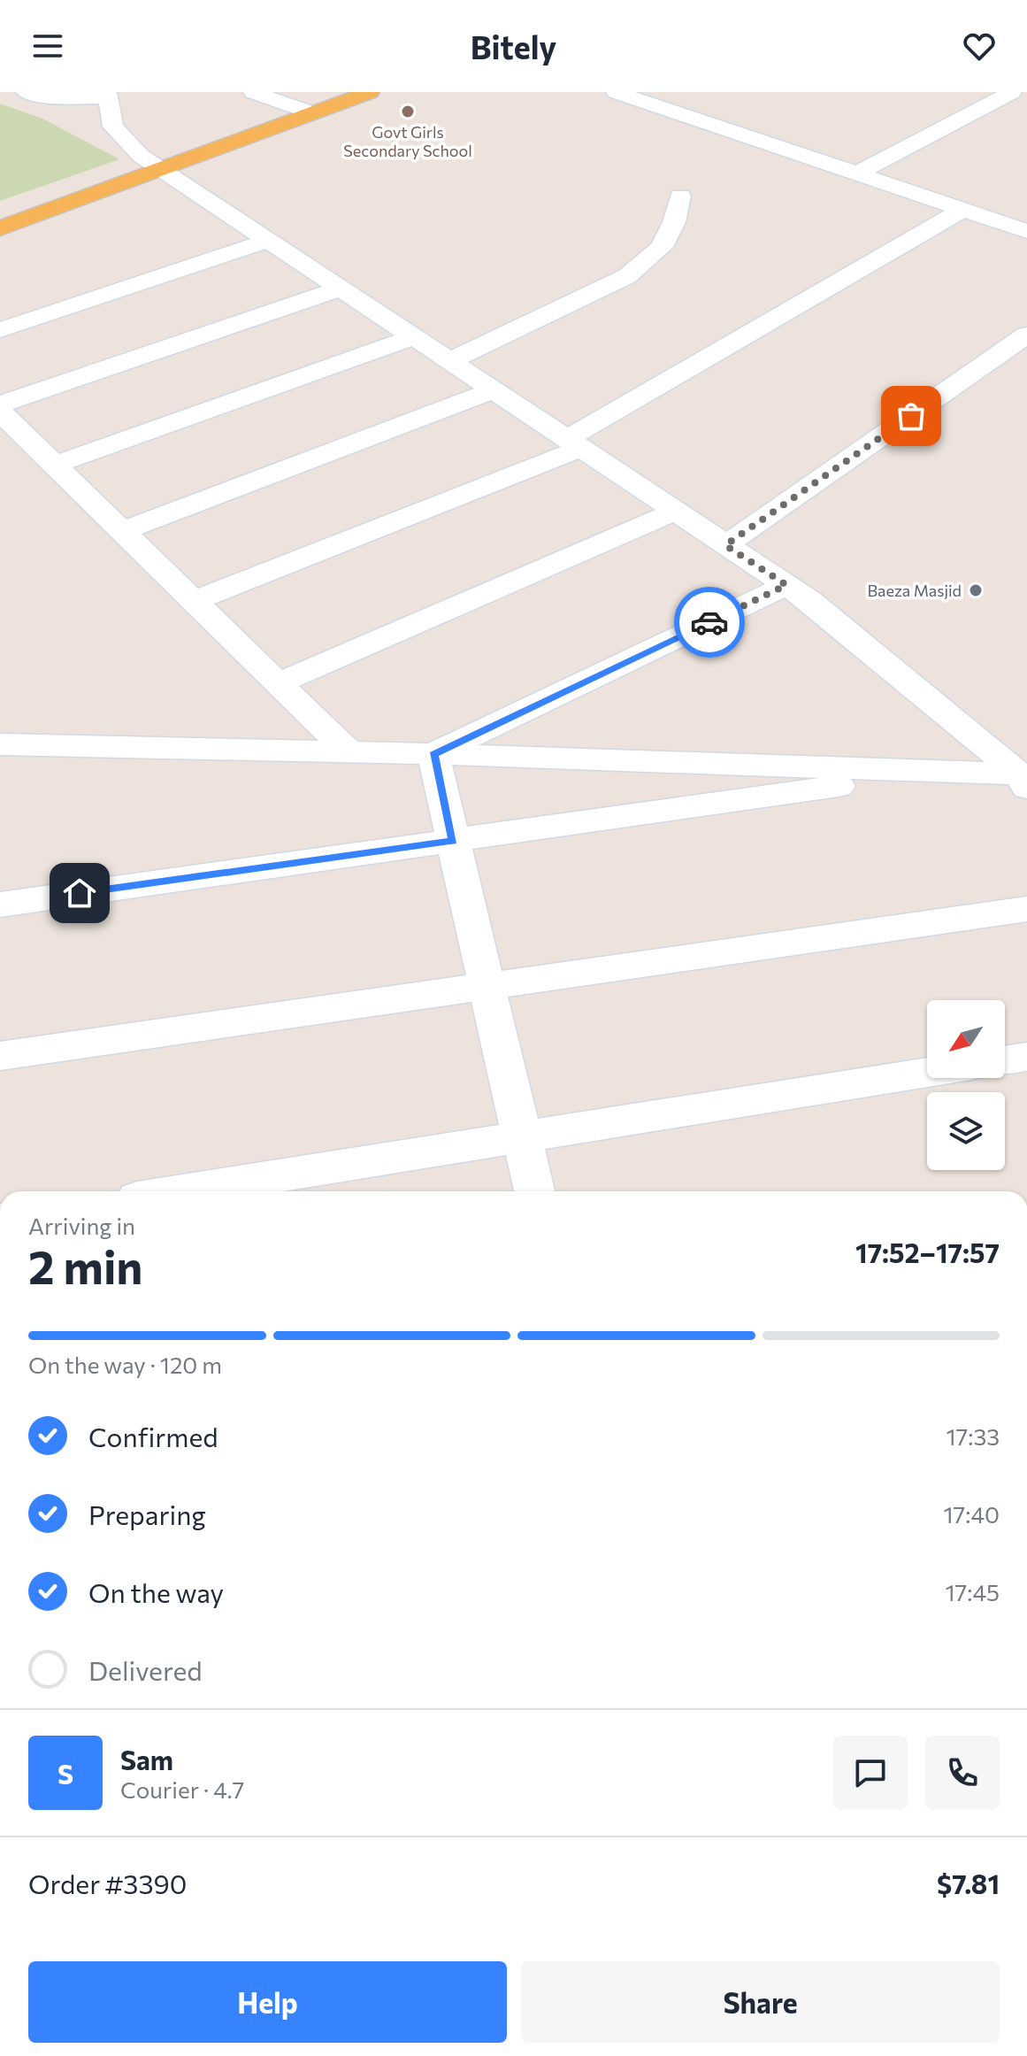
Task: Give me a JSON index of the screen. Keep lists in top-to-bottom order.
{
  "places": ["Govt Girls Secondary School", "Baeza Masjid"],
  "north": "bottom left",
  "page": {
    "header": "Bitely",
    "heading": ["2 min", "Arriving in", "17:52–17:57"],
    "panel": [
      "Sam",
      "Courier · 4.7",
      "Order #3390",
      "$7.81"
    ],
    "bar": "On the way · 120 m",
    "list": [
      ["Confirmed", "17:33"],
      ["Preparing", "17:40"],
      ["On the way", "17:45"],
      "Delivered"
    ],
    "round": "S",
    "buttons": ["Help", "Share"]
  }
}
